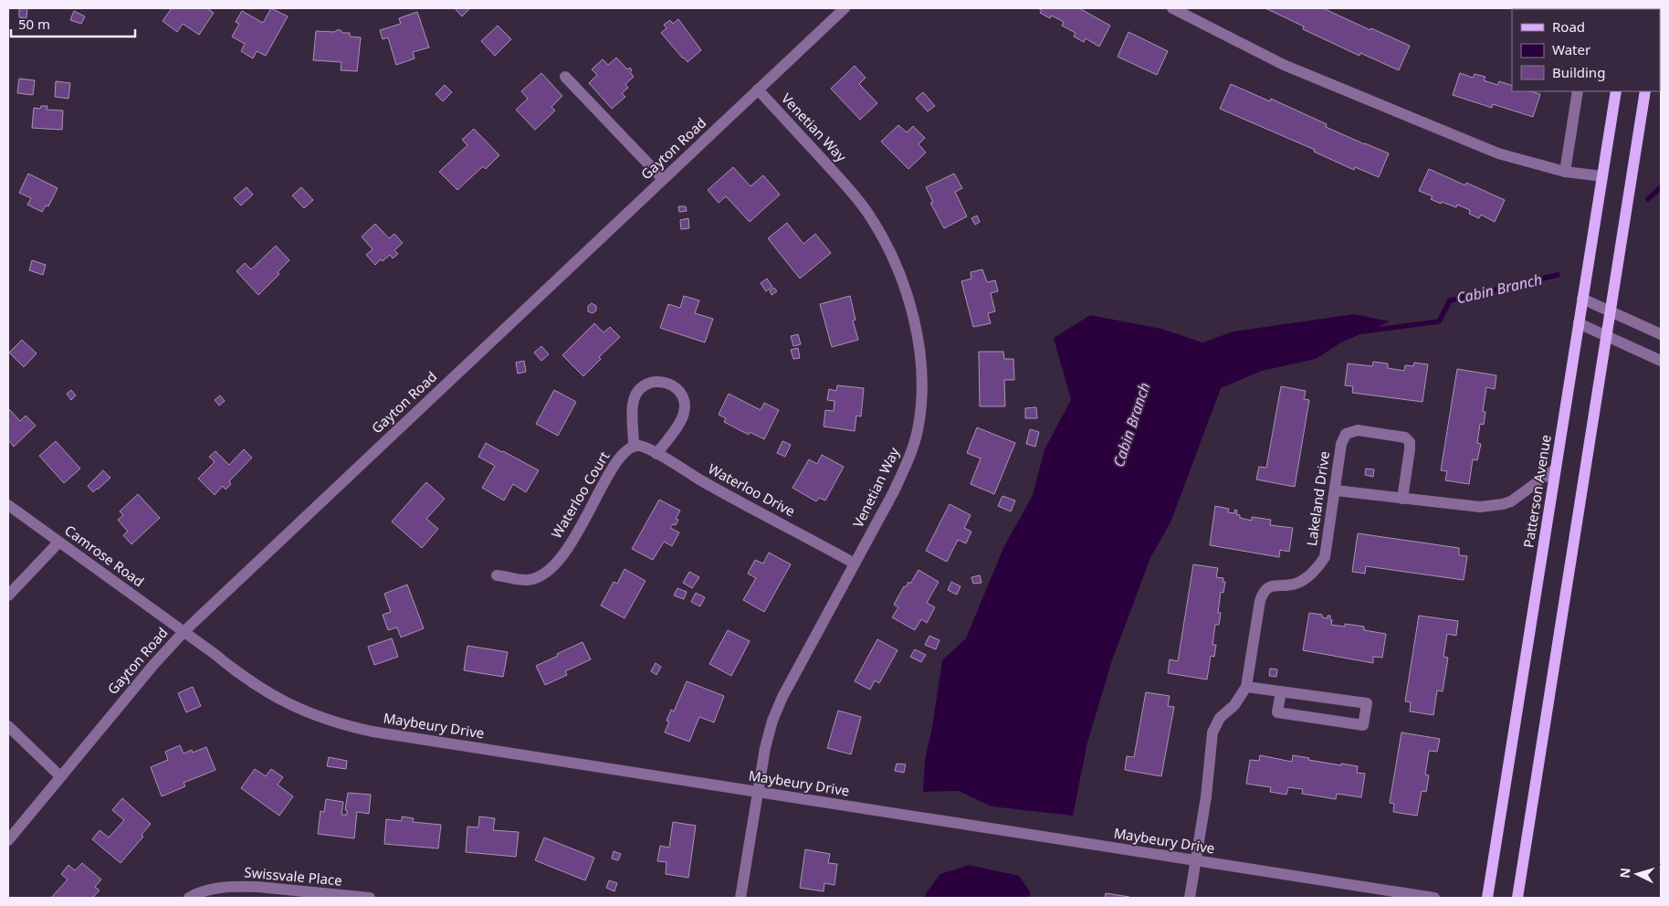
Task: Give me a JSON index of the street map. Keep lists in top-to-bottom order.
{
  "streets": {
    "main road": ["Patterson Avenue"],
    "street": [
      "Venetian Way",
      "Gayton Road",
      "Waterloo Drive",
      "Waterloo Court",
      "Lakeland Drive",
      "Camrose Road",
      "Maybeury Drive",
      "Swissvale Place"
    ]
  },
  "crossings": [
    ["Venetian Way", "Gayton Road"],
    ["Venetian Way", "Waterloo Drive"],
    ["Venetian Way", "Maybeury Drive"],
    ["Gayton Road", "Camrose Road"],
    ["Gayton Road", "Maybeury Drive"],
    ["Waterloo Drive", "Waterloo Court"],
    ["Lakeland Drive", "Maybeury Drive"],
    ["Camrose Road", "Maybeury Drive"]
  ],
  "water": ["Cabin Branch"],
  "legend": ["Road", "Water", "Building"],
  "scale_bar": "50 m",
  "north": "left"
}
